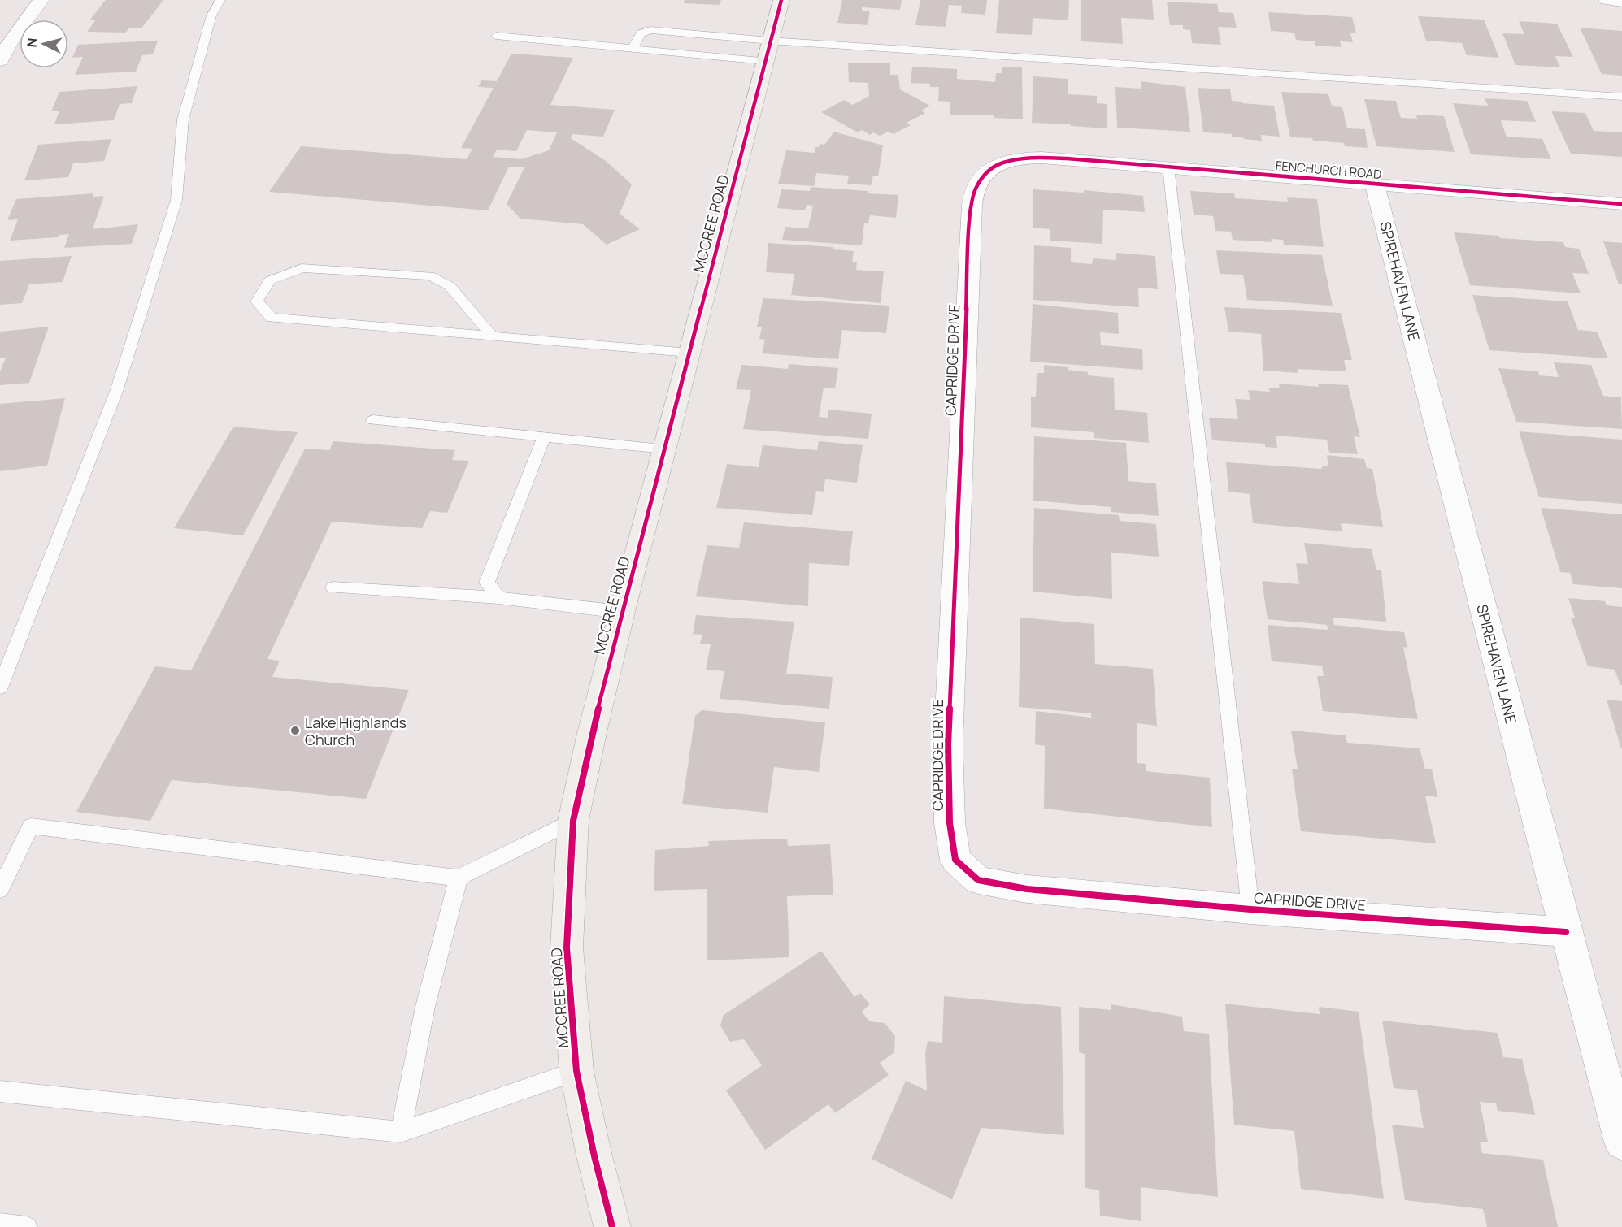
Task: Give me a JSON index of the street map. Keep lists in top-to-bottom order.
{
  "streets": {
    "street": [
      "FENCHURCH ROAD",
      "MCCREE ROAD",
      "SPIREHAVEN LANE",
      "CAPRIDGE DRIVE"
    ]
  },
  "crossings": [
    ["FENCHURCH ROAD", "SPIREHAVEN LANE"],
    ["FENCHURCH ROAD", "CAPRIDGE DRIVE"],
    ["SPIREHAVEN LANE", "CAPRIDGE DRIVE"]
  ],
  "places": ["Lake Highlands Church"],
  "north": "left"
}
